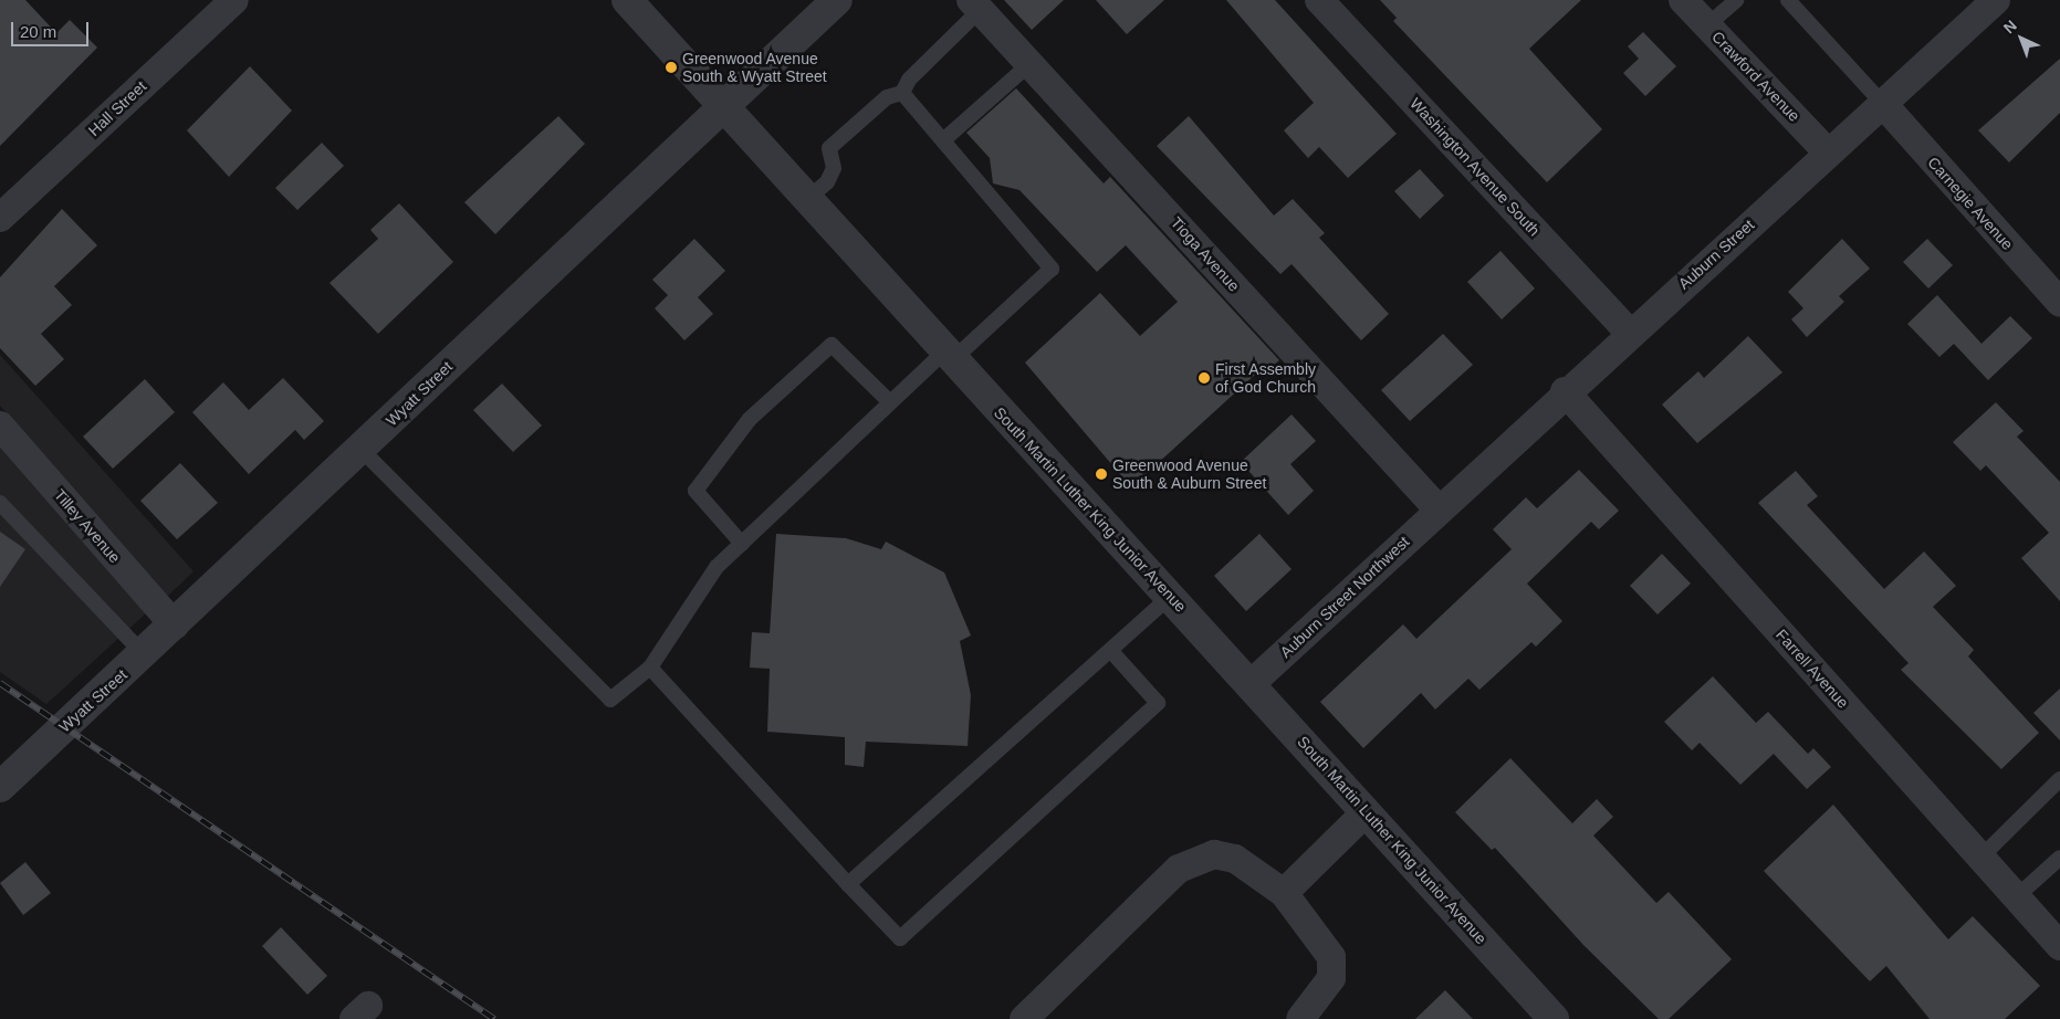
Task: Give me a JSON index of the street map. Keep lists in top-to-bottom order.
{
  "streets": {
    "street": [
      "Crawford Avenue",
      "Hall Street",
      "Washington Avenue South",
      "Carnegie Avenue",
      "Tioga Avenue",
      "Auburn Street",
      "Wyatt Street",
      "South Martin Luther King Junior Avenue",
      "Tilley Avenue",
      "Auburn Street Northwest",
      "Farrell Avenue"
    ]
  },
  "crossings": [
    ["Crawford Avenue", "Auburn Street"],
    ["Washington Avenue South", "Auburn Street"],
    ["Carnegie Avenue", "Auburn Street"],
    ["Tioga Avenue", "Auburn Street"],
    ["Tioga Avenue", "Auburn Street Northwest"],
    ["Auburn Street", "Auburn Street Northwest"],
    ["Auburn Street", "Farrell Avenue"],
    ["Wyatt Street", "South Martin Luther King Junior Avenue"],
    ["Wyatt Street", "Tilley Avenue"],
    ["South Martin Luther King Junior Avenue", "Auburn Street Northwest"]
  ],
  "places": ["Greenwood Avenue South & Wyatt Street", "First Assembly of God Church", "Greenwood Avenue South & Auburn Street"],
  "scale_bar": "20 m",
  "north": "top left"
}
